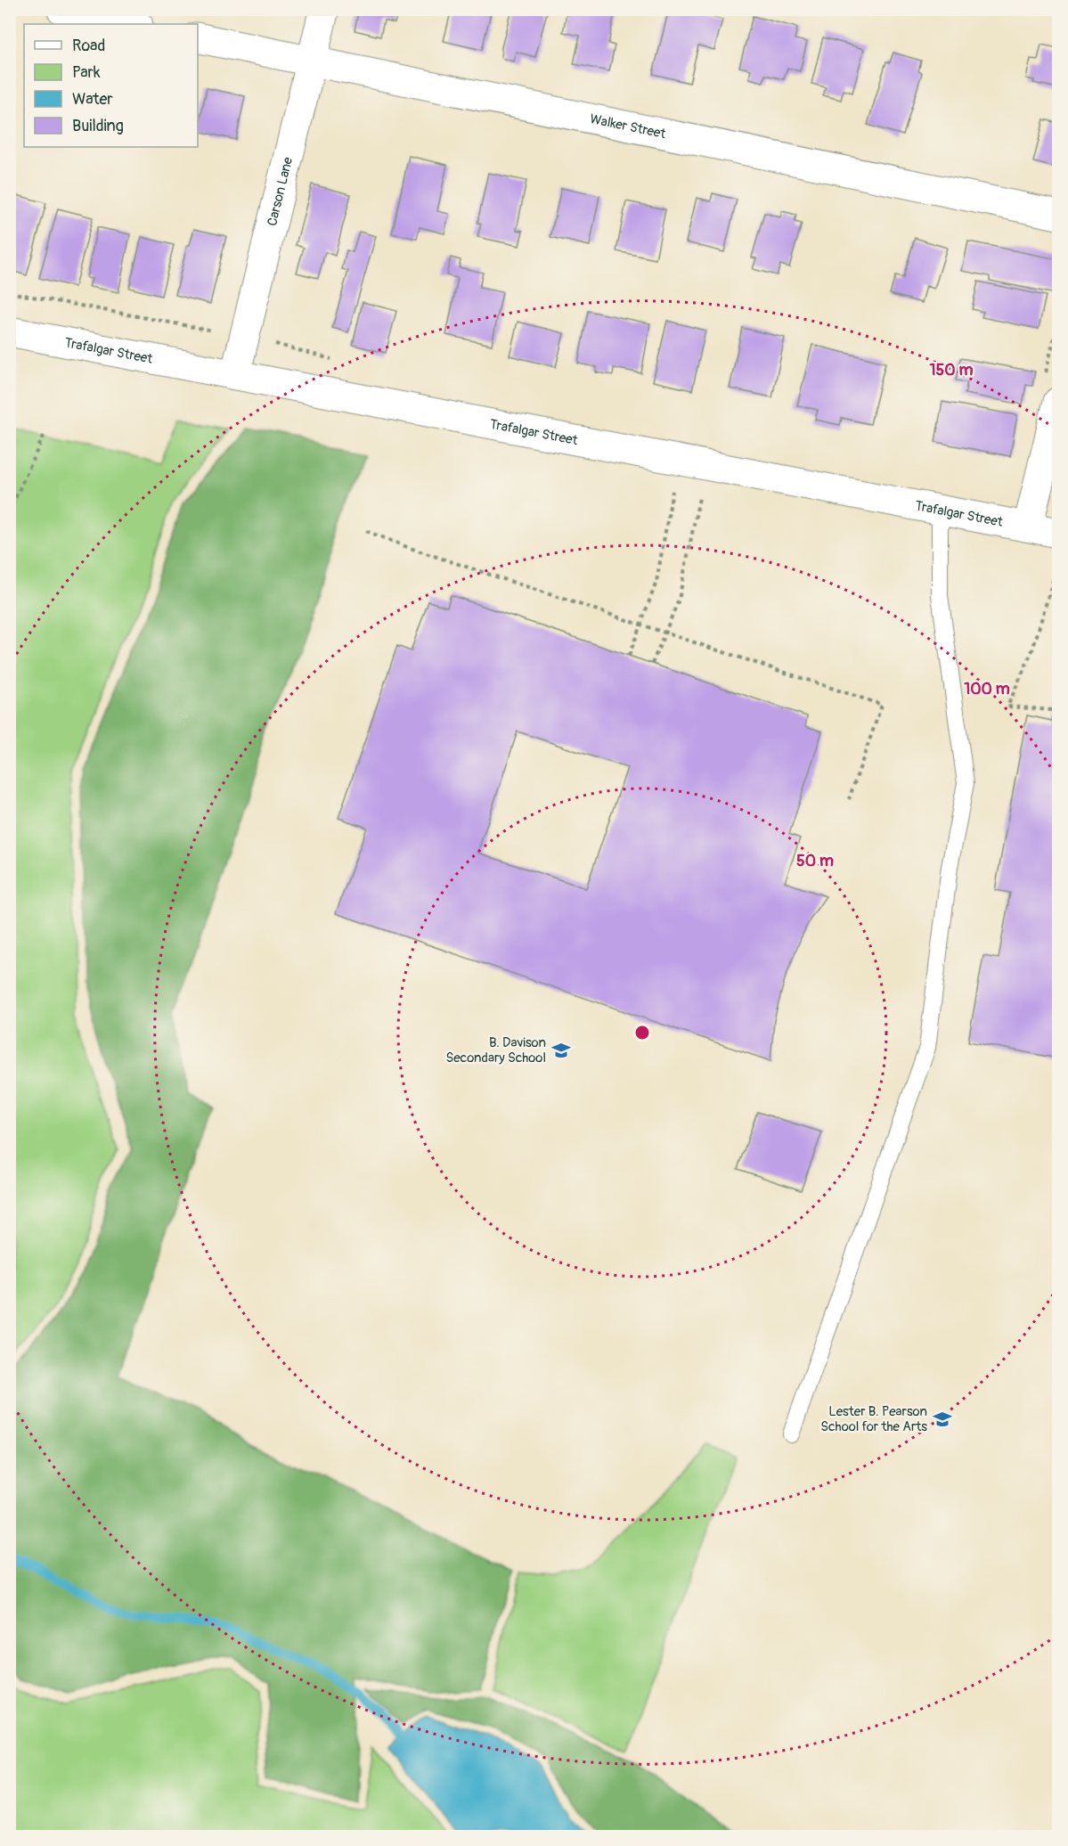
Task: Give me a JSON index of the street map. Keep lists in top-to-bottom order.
{
  "streets": {
    "street": ["Walker Street", "Carson Lane", "Trafalgar Street"]
  },
  "crossings": [
    ["Walker Street", "Carson Lane"],
    ["Carson Lane", "Trafalgar Street"]
  ],
  "places": {
    "school or university": ["B. Davison Secondary School", "Lester B. Pearson School for the Arts"]
  },
  "legend": [
    "Road",
    "Park",
    "Water",
    "Building"
  ],
  "rings": ["150 m", "100 m", "50 m"]
}
